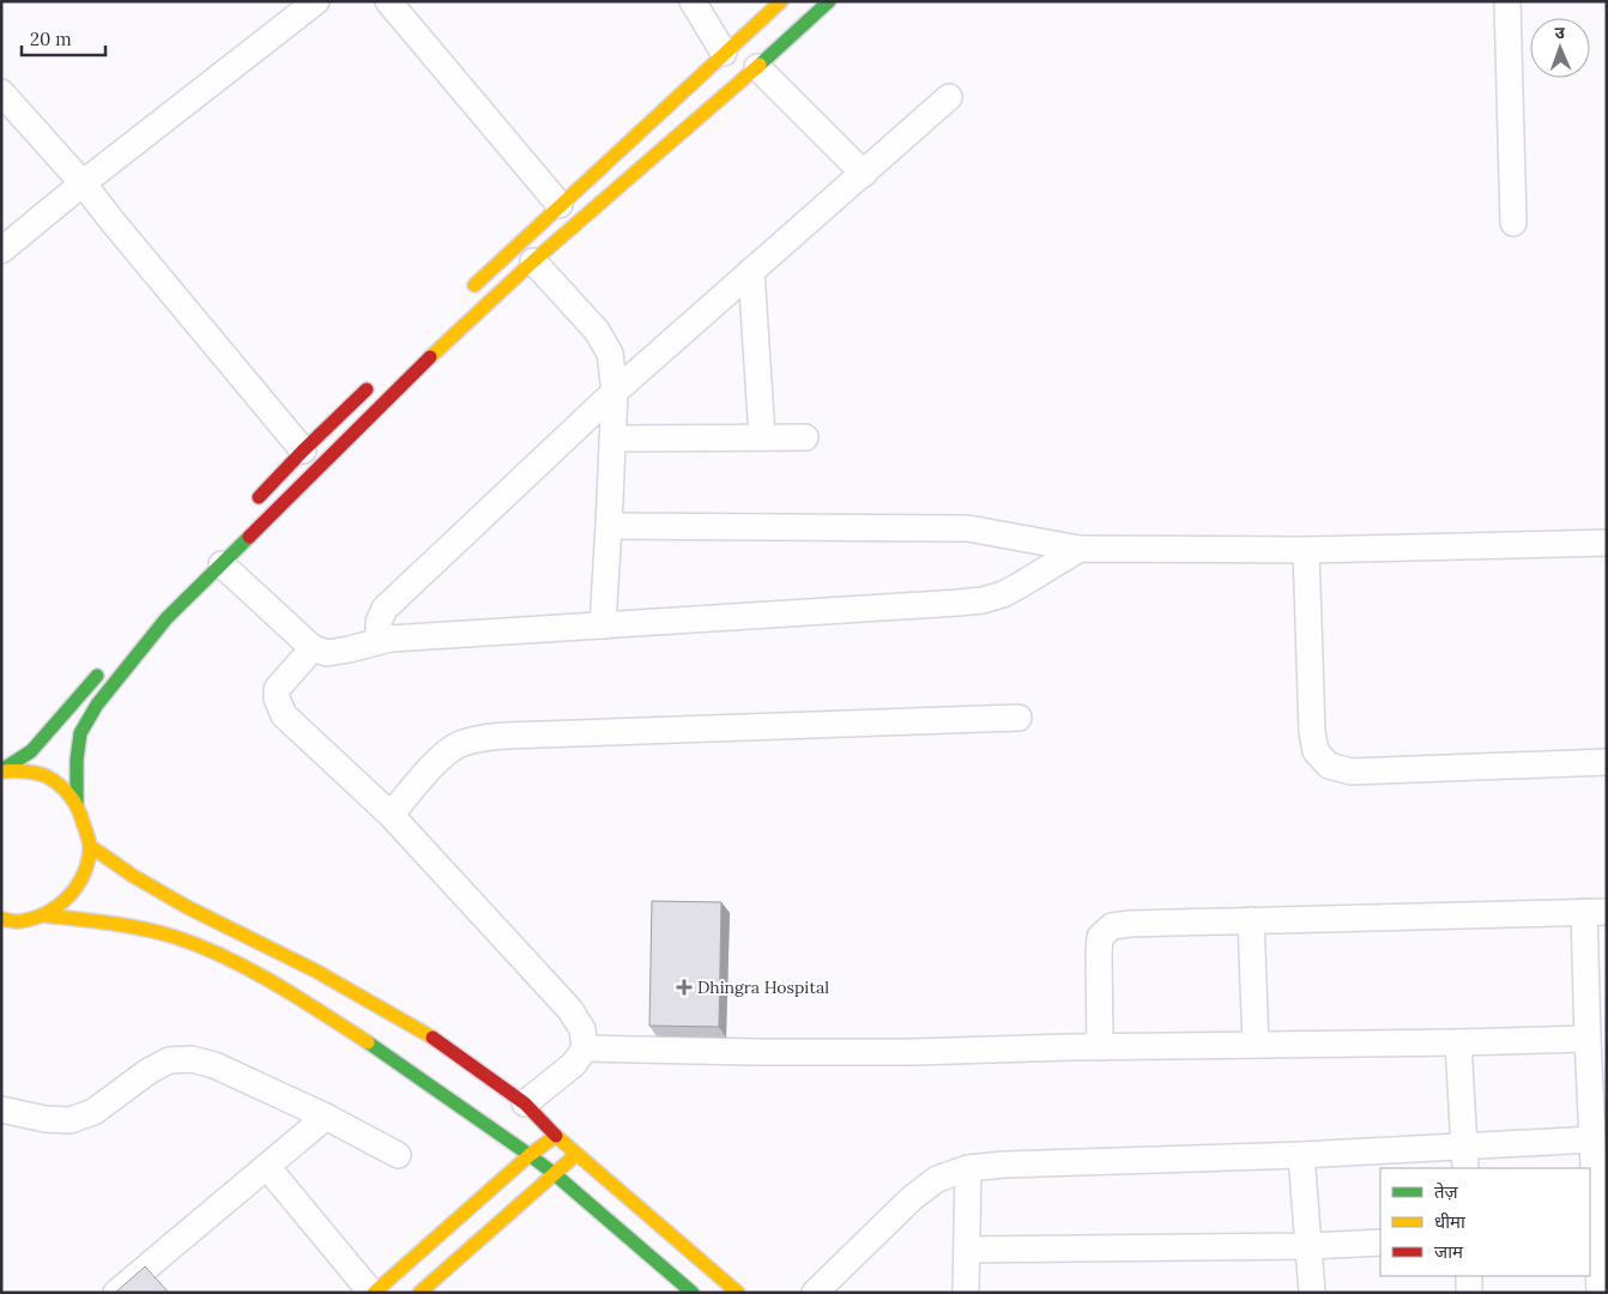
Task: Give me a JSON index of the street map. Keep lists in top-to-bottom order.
{
  "places": {
    "health": ["Dhingra Hospital"]
  },
  "legend": ["तेज़", "धीमा", "जाम"],
  "scale_bar": "20 m",
  "north": "top"
}
